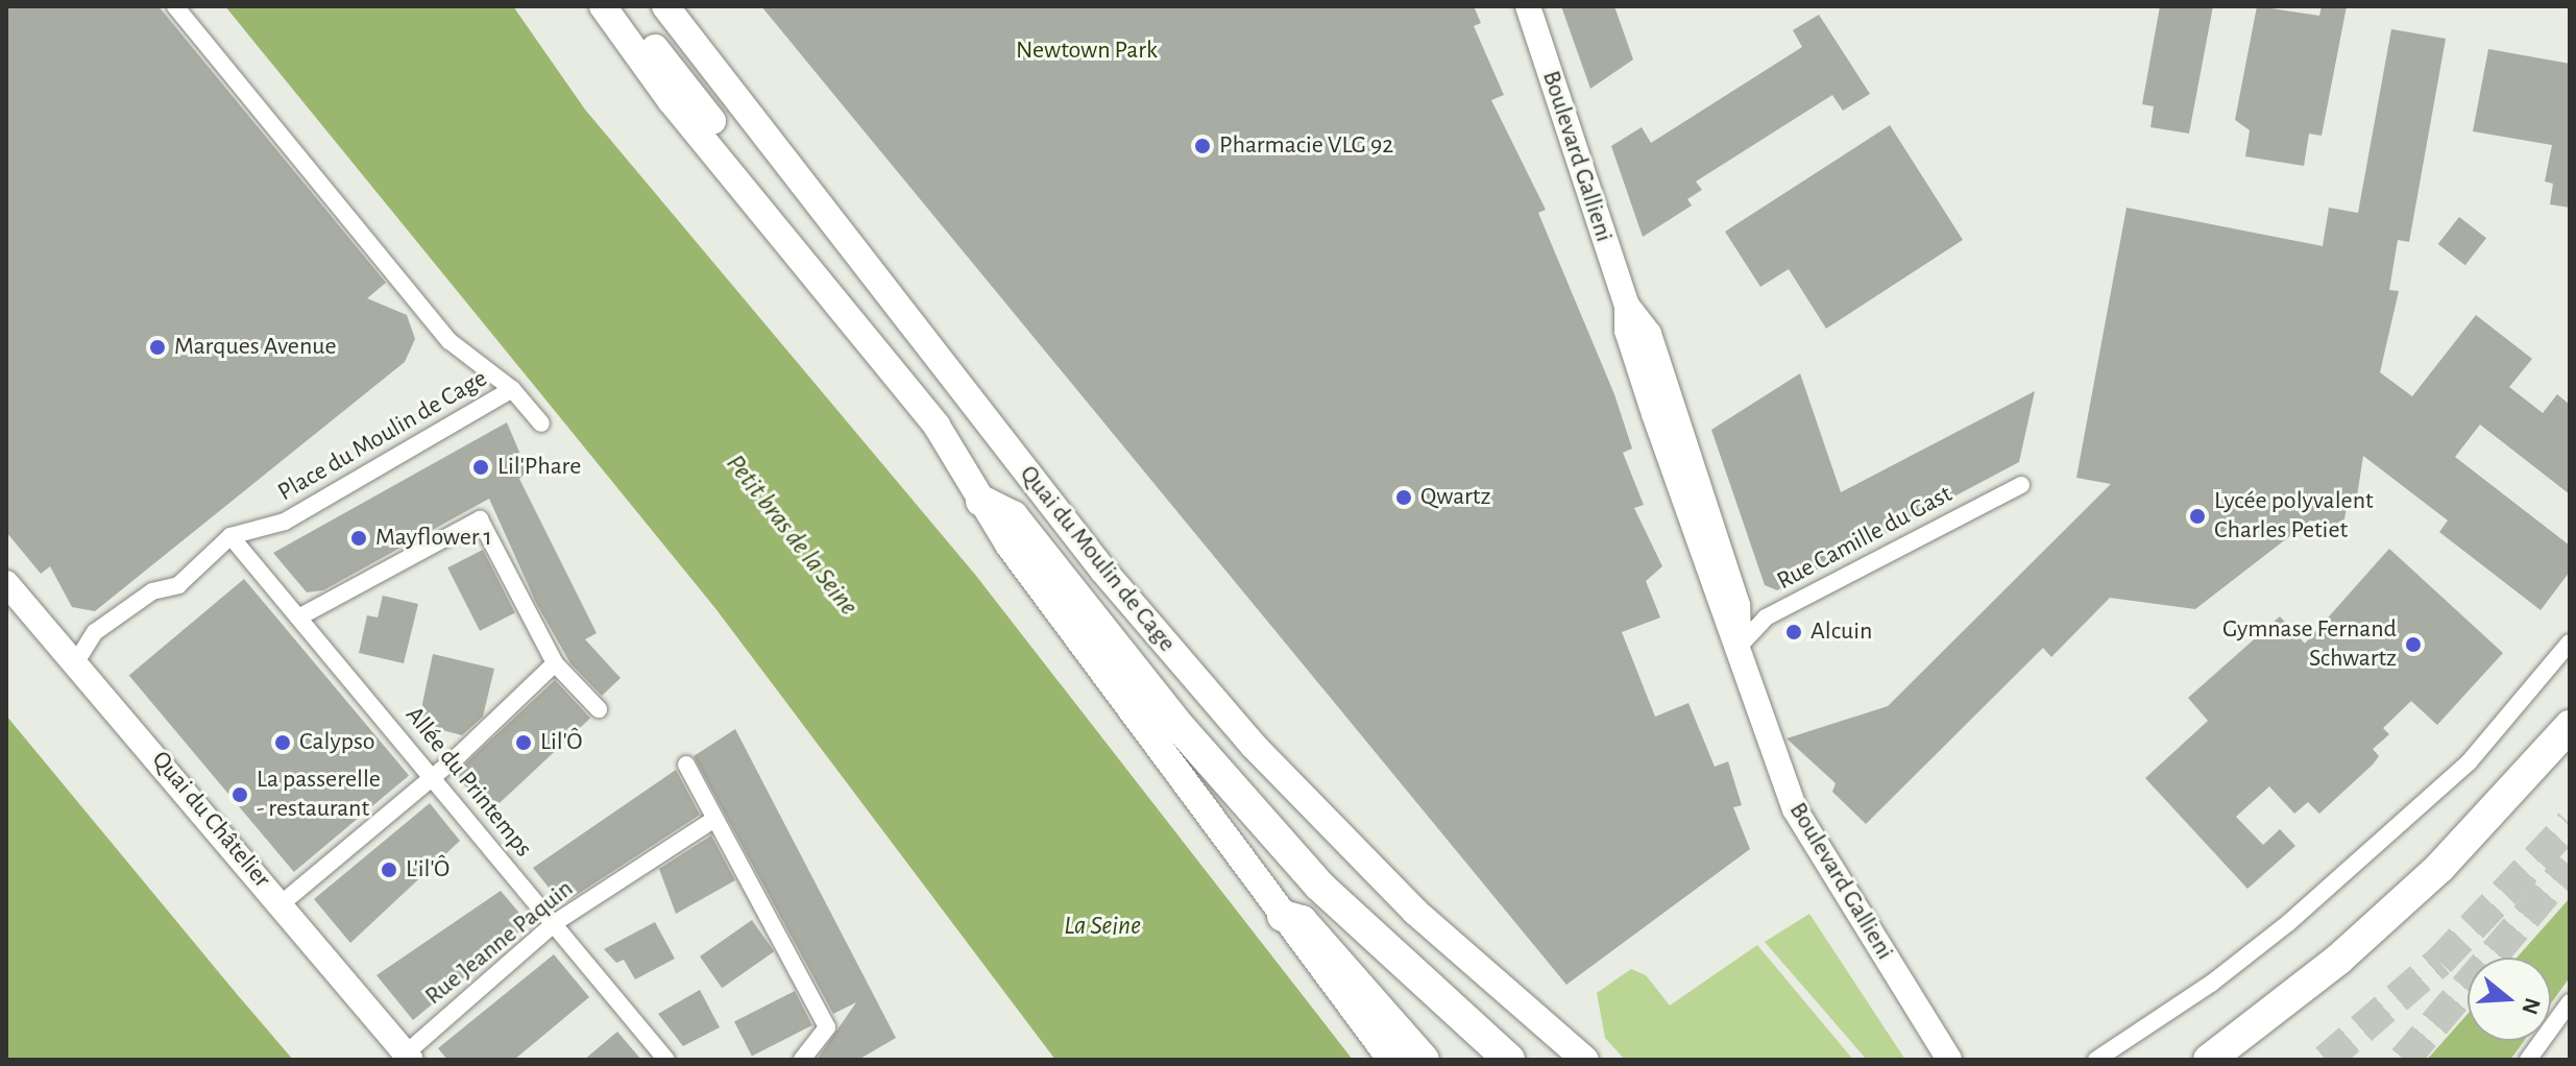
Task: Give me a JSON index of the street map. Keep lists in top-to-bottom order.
{
  "streets": {
    "main road": ["Boulevard Gallieni", "Quai du Moulin de Cage", "Quai du Châtelier"],
    "street": [
      "Place du Moulin de Cage",
      "Rue Camille du Gast",
      "Allée du Printemps",
      "Rue Jeanne Paquin"
    ]
  },
  "crossings": [
    ["Boulevard Gallieni", "Rue Camille du Gast"],
    ["Place du Moulin de Cage", "Allée du Printemps"],
    ["Place du Moulin de Cage", "Quai du Châtelier"],
    ["Allée du Printemps", "Rue Jeanne Paquin"],
    ["Quai du Châtelier", "Rue Jeanne Paquin"]
  ],
  "water": ["Petit bras de la Seine", "La Seine"],
  "parks": ["Newtown Park"],
  "places": [
    "Pharmacie VLG 92",
    "Marques Avenue",
    "Lil'Phare",
    "Qwartz",
    "Lycée polyvalent Charles Petiet",
    "Mayflower 1",
    "Alcuin",
    "Gymnase Fernand Schwartz",
    "Calypso",
    "Lil'Ô",
    "La passerelle - restaurant",
    "L'il'Ô"
  ],
  "north": "right"
}
